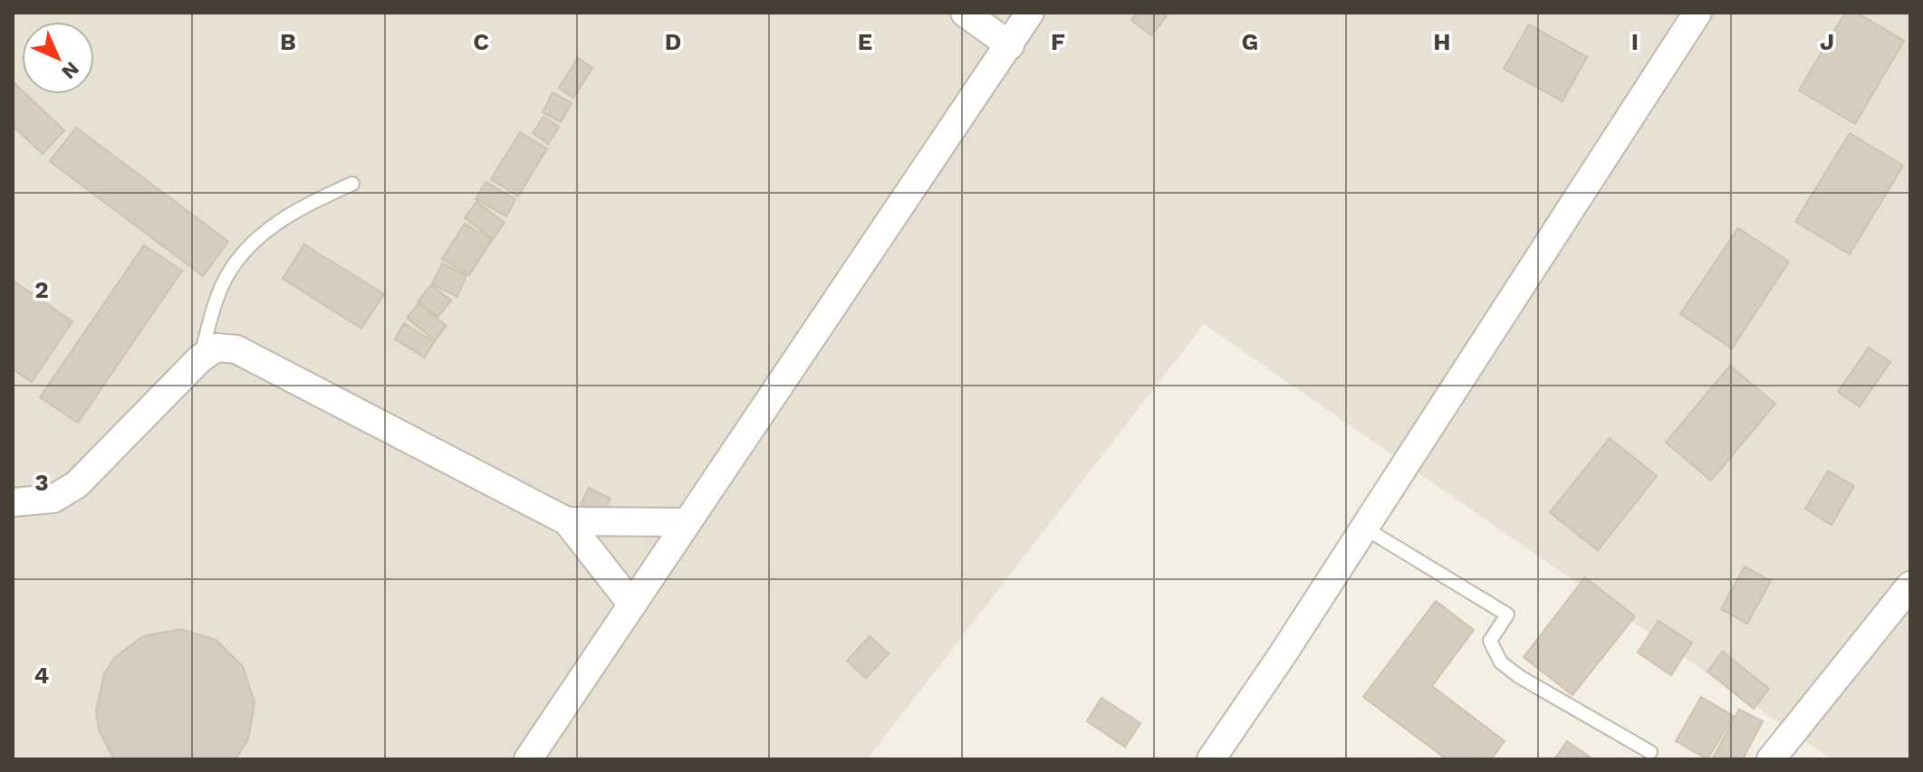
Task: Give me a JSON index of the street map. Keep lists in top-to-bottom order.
{
  "north": "bottom right",
  "grid": {
    "columns": [
      "B",
      "C",
      "D",
      "E",
      "F",
      "G",
      "H",
      "I",
      "J"
    ],
    "rows": ["2", "3", "4"]
  }
}
